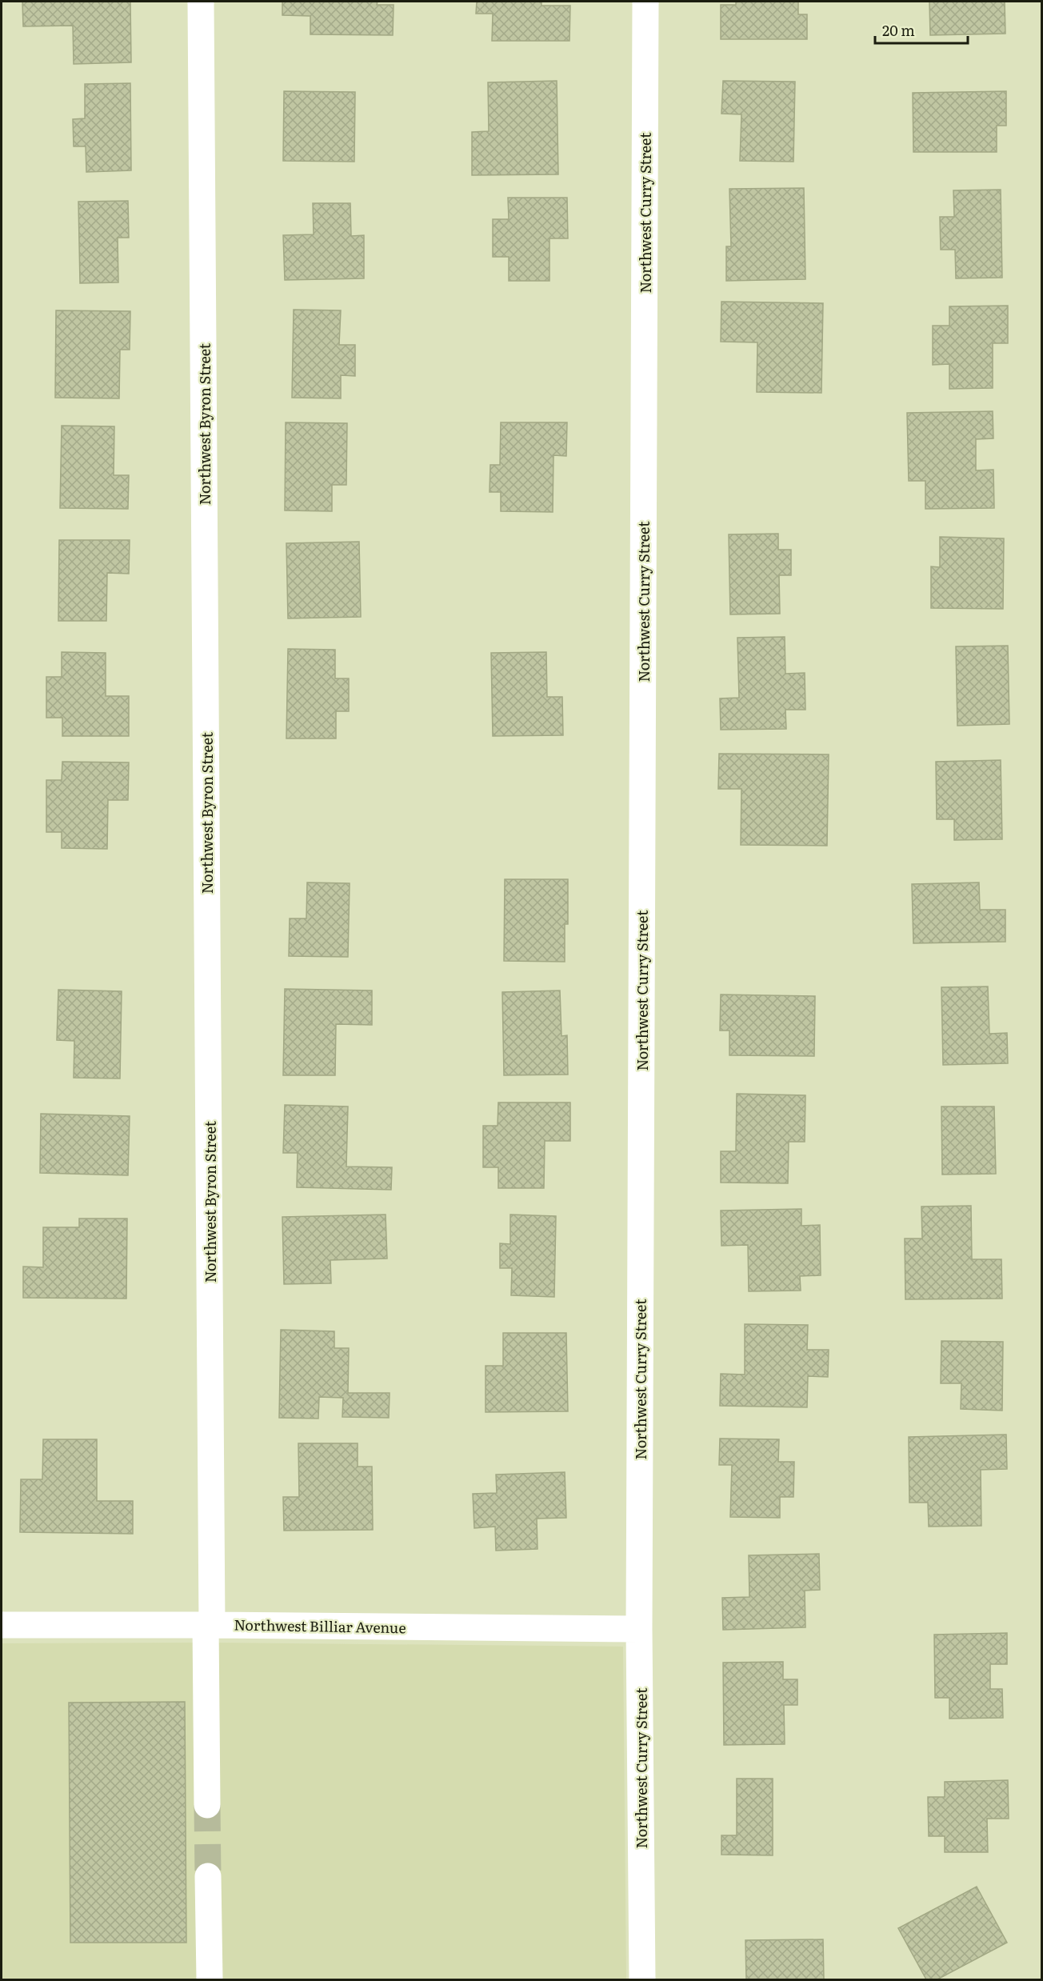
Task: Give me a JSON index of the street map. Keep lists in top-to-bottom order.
{
  "streets": {
    "street": ["Northwest Curry Street", "Northwest Byron Street", "Northwest Billiar Avenue"]
  },
  "crossings": [
    ["Northwest Curry Street", "Northwest Billiar Avenue"],
    ["Northwest Byron Street", "Northwest Billiar Avenue"]
  ],
  "scale_bar": "20 m"
}
